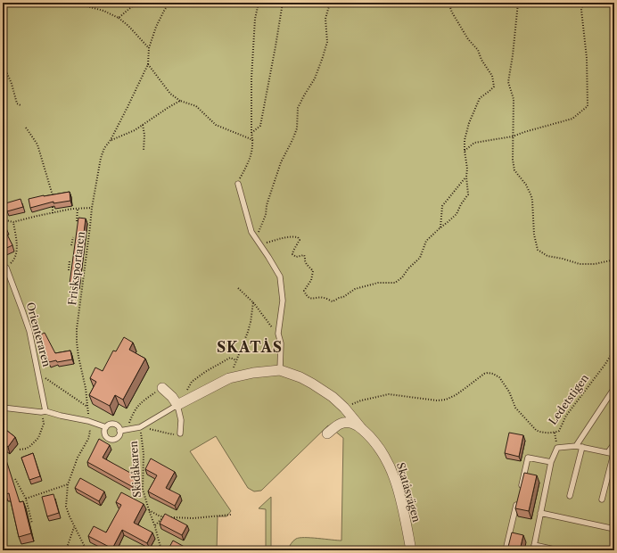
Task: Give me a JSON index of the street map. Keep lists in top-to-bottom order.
{
  "streets": {
    "street": ["Skatåsvägen"],
    "lane": ["Orienteraren"],
    "path": ["Frisksportaren", "Ledetstigen", "Skidåkaren"]
  },
  "districts": ["SKATÅS"]
}
